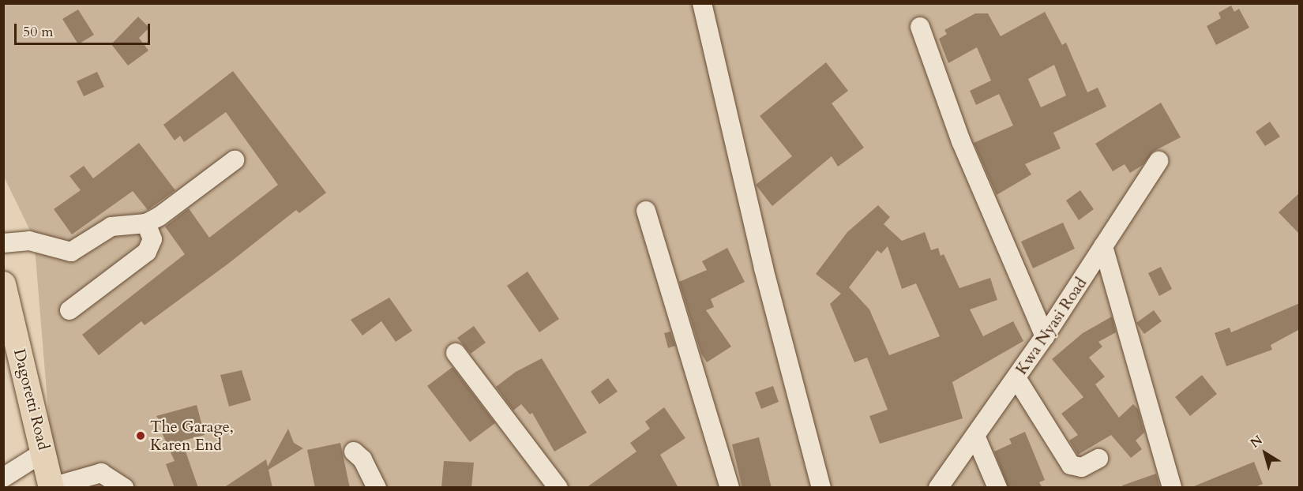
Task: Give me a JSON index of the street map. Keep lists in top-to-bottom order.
{
  "streets": {
    "main road": ["Dagoretti Road"],
    "street": ["Kwa Nyasi Road"]
  },
  "places": ["The Garage, Karen End"],
  "scale_bar": "50 m",
  "north": "top left"
}
